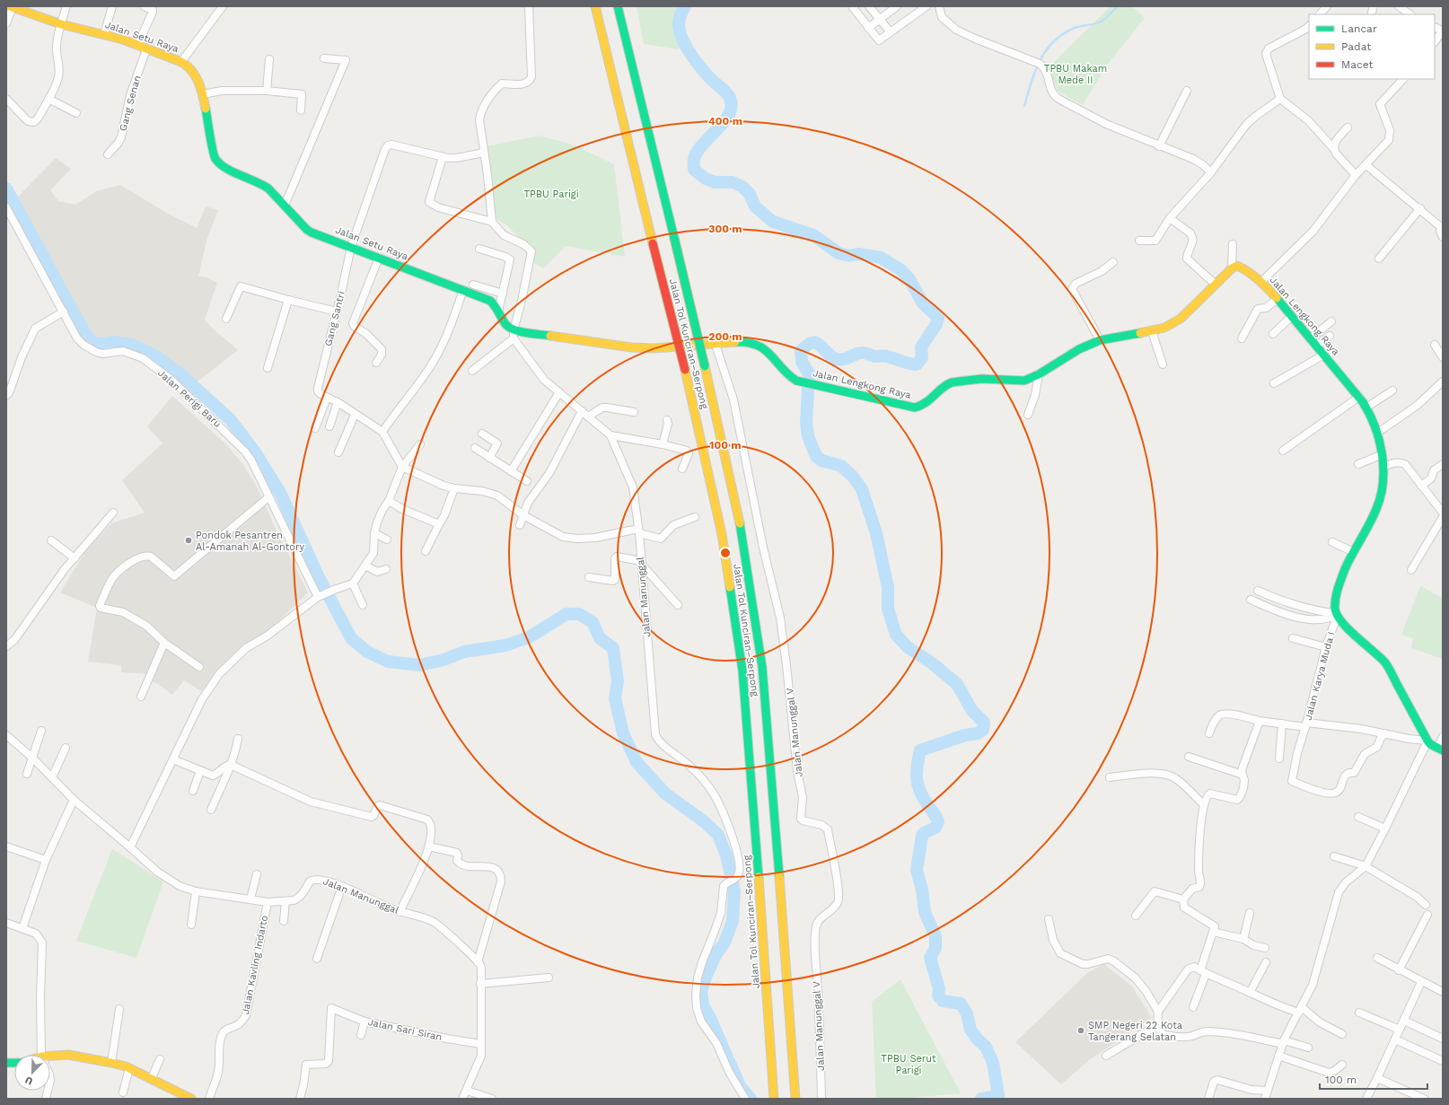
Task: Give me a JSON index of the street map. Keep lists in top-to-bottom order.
{
  "streets": {
    "main road": ["Jalan Setu Raya", "Jalan Lengkong Raya", "Jalan Tol Kunciran–Serpong"],
    "street": [
      "Gang Senan",
      "Gang Santri",
      "Jalan Perigi Baru",
      "Jalan Manunggal",
      "Jalan Karya Muda I",
      "Jalan Manunggal V",
      "Jalan Kavling Indarto",
      "Jalan Sari Siran"
    ]
  },
  "crossings": [
    ["Jalan Setu Raya", "Gang Senan"],
    ["Jalan Setu Raya", "Gang Santri"],
    ["Jalan Setu Raya", "Jalan Manunggal"],
    ["Jalan Lengkong Raya", "Jalan Karya Muda I"],
    ["Jalan Lengkong Raya", "Jalan Manunggal V"],
    ["Jalan Manunggal", "Jalan Kavling Indarto"]
  ],
  "parks": ["TPBU Makam Mede II", "TPBU Parigi", "TPBU Serut Parigi"],
  "places": ["Pondok Pesantren Al-Amanah Al-Gontory", "SMP Negeri 22 Kota Tangerang Selatan"],
  "legend": ["Lancar", "Padat", "Macet"],
  "scale_bar": "100 m",
  "north": "bottom left",
  "rings": [
    "400 m",
    "300 m",
    "200 m",
    "100 m"
  ]
}
